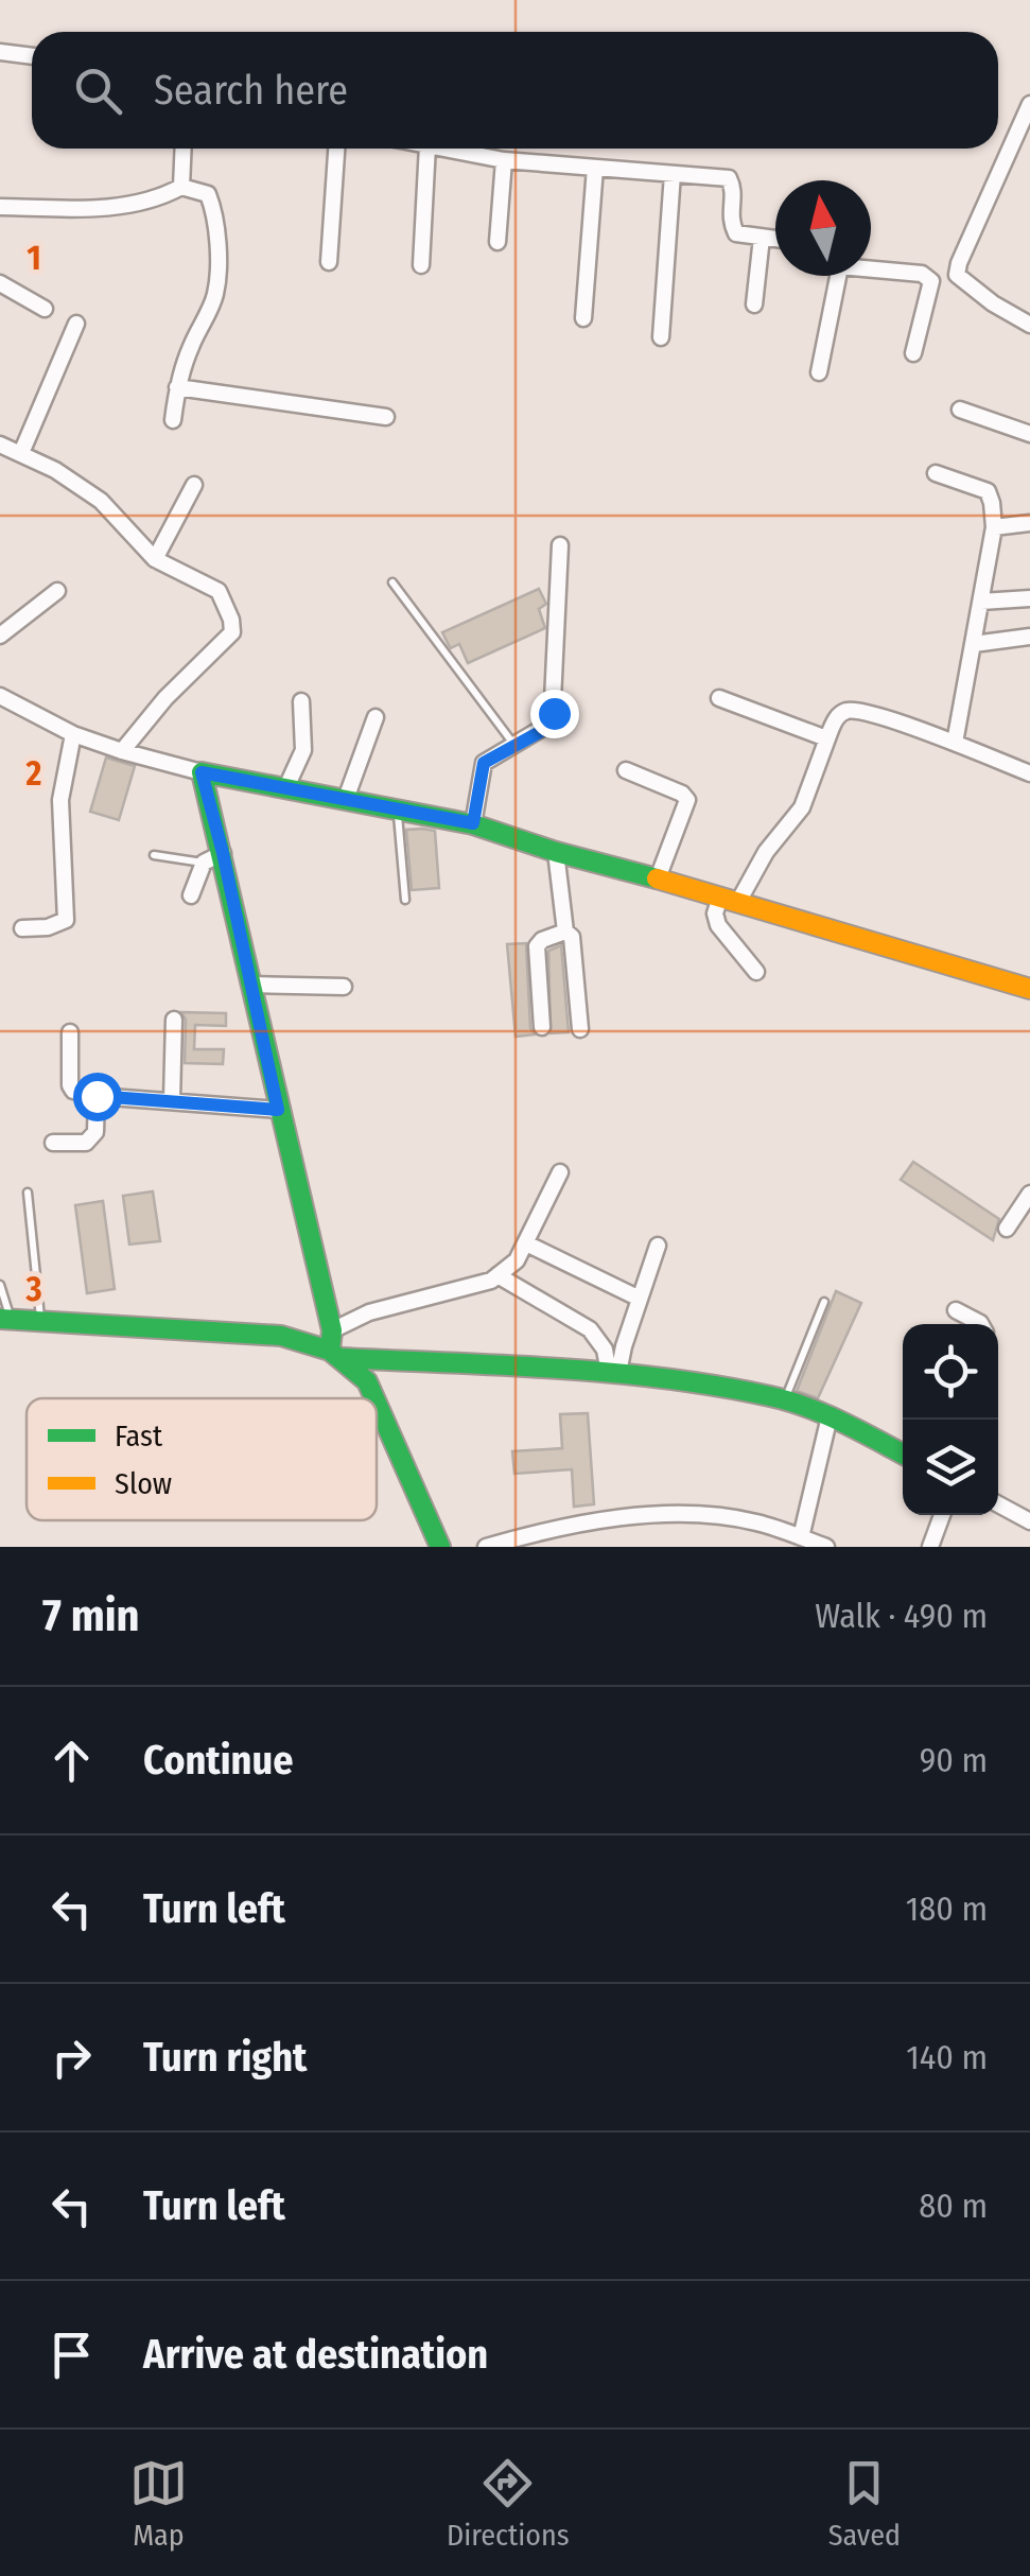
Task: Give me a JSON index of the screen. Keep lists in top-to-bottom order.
{
  "legend": ["Fast", "Slow"],
  "north": "top",
  "page": {
    "search": "Search here",
    "heading": ["7 min", "Walk · 490 m"],
    "list": [
      ["Continue", "90 m"],
      ["Turn left", "180 m"],
      ["Turn right", "140 m"],
      ["Turn left", "80 m"],
      "Arrive at destination"
    ],
    "nav": ["Map", "Directions", "Saved"]
  },
  "grid": {
    "rows": ["1", "2", "3"]
  }
}
